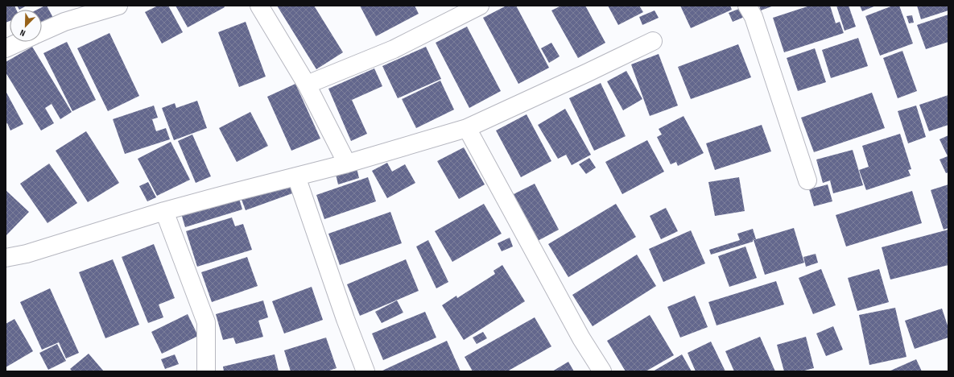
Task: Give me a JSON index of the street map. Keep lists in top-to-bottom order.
{
  "north": "bottom left"
}
